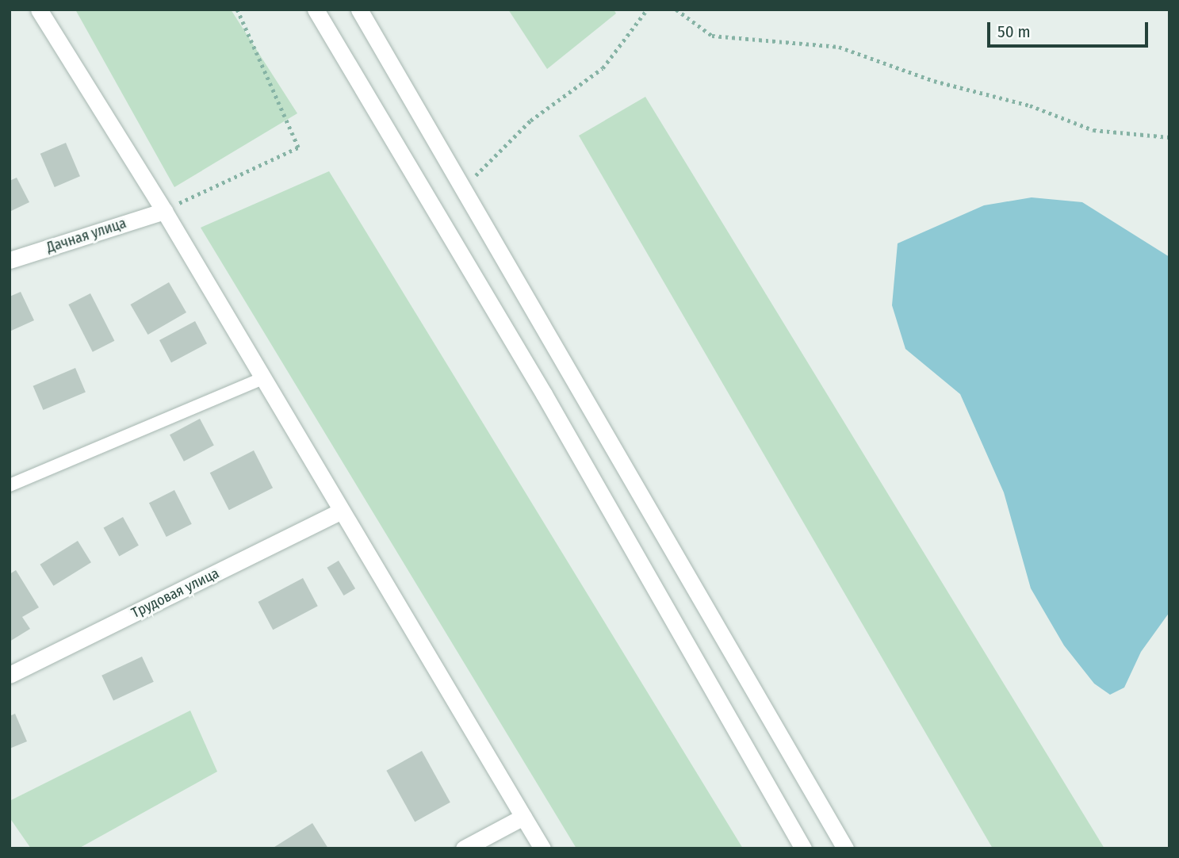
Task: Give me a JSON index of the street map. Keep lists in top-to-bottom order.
{
  "streets": {
    "main road": ["Дачная улица", "Трудовая улица"]
  },
  "scale_bar": "50 m"
}
